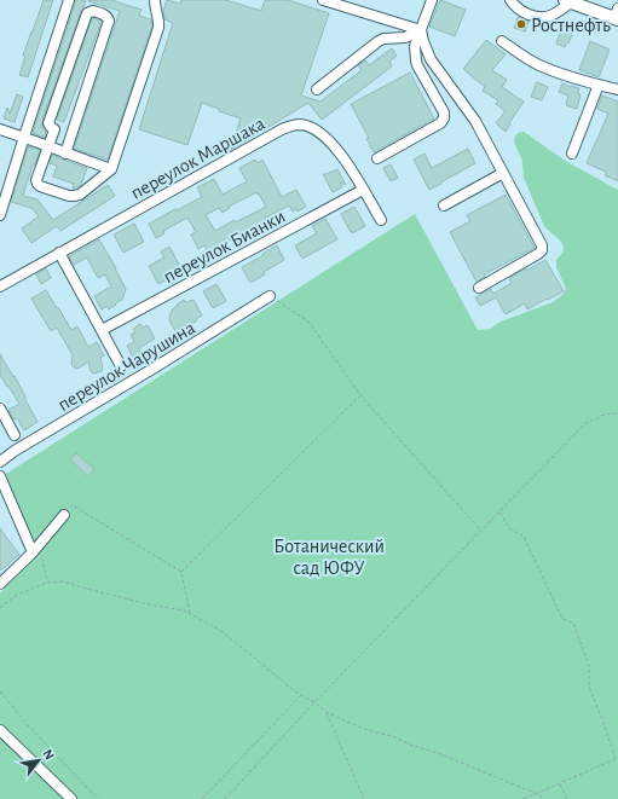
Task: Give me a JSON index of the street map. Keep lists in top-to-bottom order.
{
  "streets": {
    "street": ["переулок Маршака", "переулок Бианки", "переулок Чарушина"]
  },
  "crossings": [
    ["переулок Маршака", "переулок Бианки"]
  ],
  "parks": ["Ботанический сад ЮФУ"],
  "places": ["Ростнефть"],
  "north": "top right"
}
